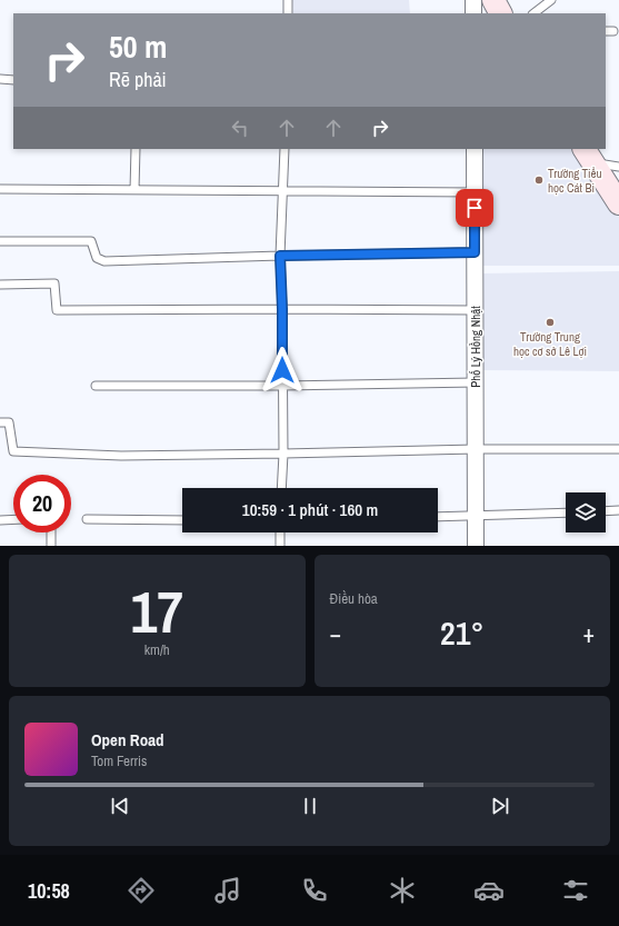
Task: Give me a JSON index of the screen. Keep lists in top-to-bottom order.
{
  "streets": {
    "street": ["Phố Lý Hồng Nhật"]
  },
  "places": ["Trường Tiểu học Cát Bi", "Trường Trung học cơ sở Lê Lợi"],
  "page": {
    "turn": ["50 m", "Rẽ phải"],
    "limit": "20",
    "trip": "10:59 · 1 phút · 160 m",
    "tile": [
      ["17", "km/h"],
      "Điều hòa"
    ],
    "heat": ["−", "21°", "+"],
    "song": ["Open Road", "Tom Ferris"],
    "tabs": "10:58"
  }
}
